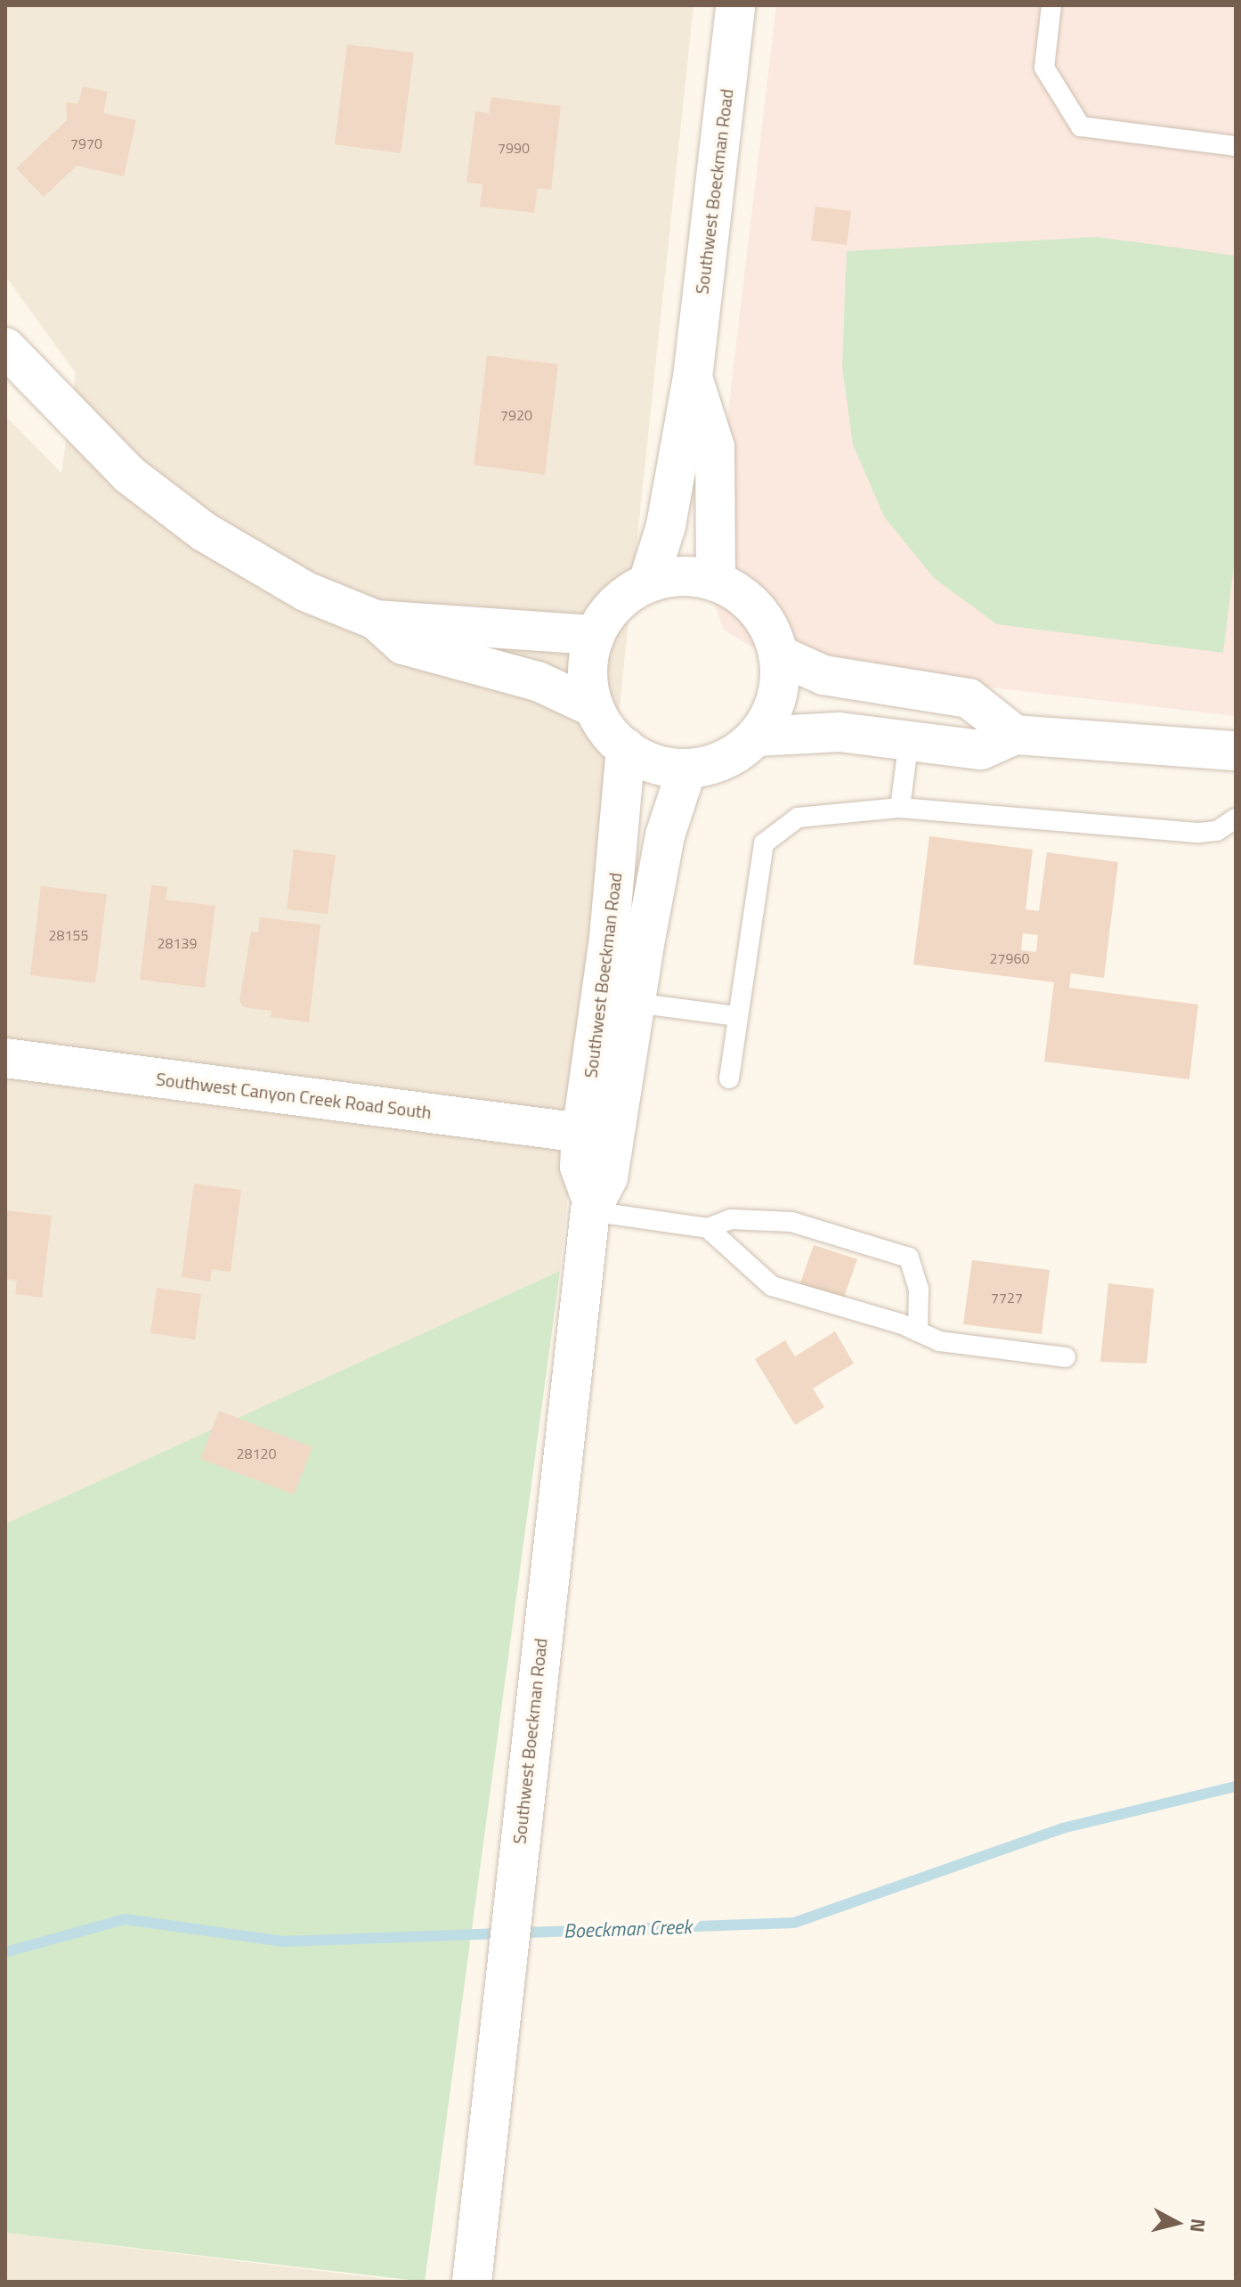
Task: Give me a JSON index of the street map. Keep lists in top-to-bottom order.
{
  "streets": {
    "main road": ["Southwest Boeckman Road", "Southwest Canyon Creek Road South"]
  },
  "crossings": [
    ["Southwest Boeckman Road", "Southwest Canyon Creek Road South"]
  ],
  "water": ["Boeckman Creek"],
  "house_numbers": [
    "7970",
    "7990",
    "7920",
    "28155",
    "28139",
    "27960",
    "7727",
    "28120"
  ],
  "north": "right"
}
